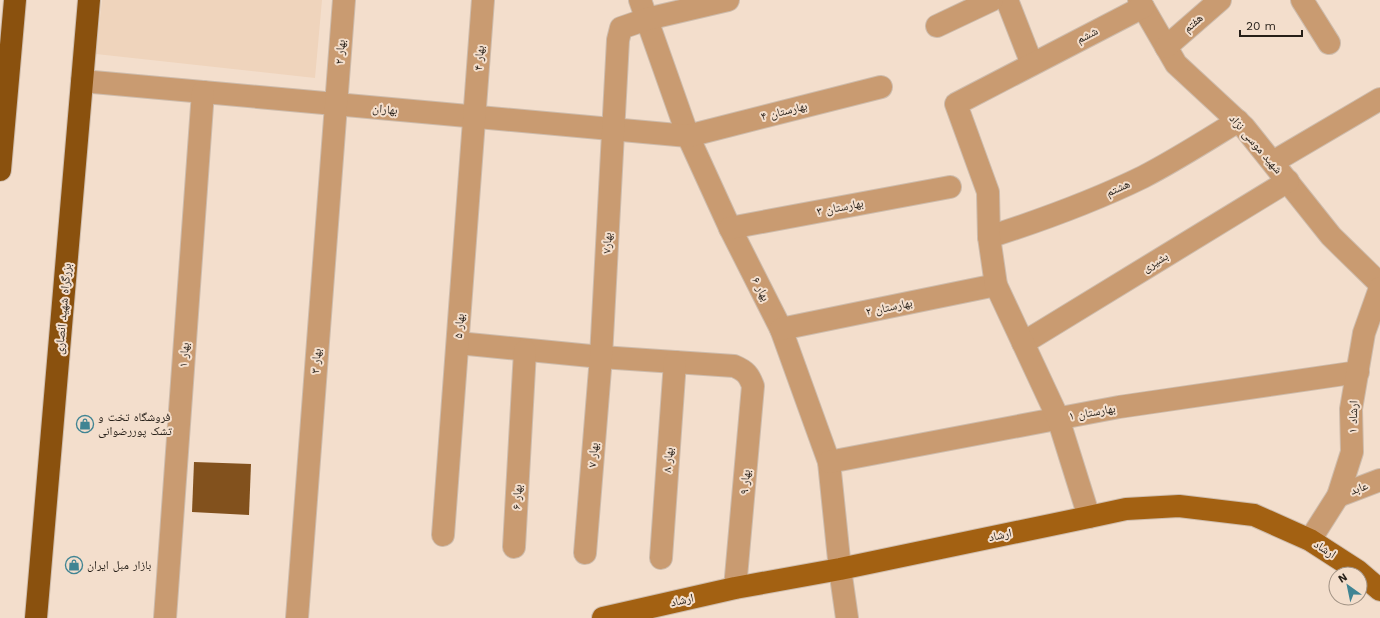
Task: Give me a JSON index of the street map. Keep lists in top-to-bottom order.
{
  "streets": {
    "highway": ["بزرگراه شهید انصاری"],
    "main road": ["ارشاد"],
    "street": [
      "هفتم",
      "ششم",
      "بهار ۲",
      "بهار ۴",
      "بهاران",
      "بهارستان ۴",
      "شهید موسی نژاد",
      "هشتم",
      "بهارستان ۳",
      "بهار۷",
      "بشیری",
      "بهار ۶",
      "بهارستان ۲",
      "بهار ۵",
      "بهار ۱",
      "بهار ۳",
      "بهارستان ۱",
      "ارشاد ۱",
      "بهار ۷",
      "بهار ۸",
      "بهار ۹",
      "عابد"
    ]
  },
  "crossings": [
    ["هفتم", "شهید موسی نژاد"],
    ["ششم", "شهید موسی نژاد"],
    ["ششم", "هشتم"],
    ["بهار ۲", "بهاران"],
    ["بهار ۲", "بهار ۳"],
    ["بهار ۴", "بهاران"],
    ["بهار ۴", "بهار ۵"],
    ["بهاران", "بهارستان ۴"],
    ["بهاران", "بهار۷"],
    ["بهاران", "بهار ۶"],
    ["بهاران", "بزرگراه شهید انصاری"],
    ["بهاران", "بهار ۵"],
    ["بهاران", "بهار ۱"],
    ["بهاران", "بهار ۳"],
    ["بهارستان ۴", "بهار ۶"],
    ["شهید موسی نژاد", "هشتم"],
    ["شهید موسی نژاد", "بشیری"],
    ["بهارستان ۳", "بهار ۶"],
    ["بهار۷", "بهار ۷"],
    ["بهار ۶", "بهارستان ۲"],
    ["بهار ۶", "بهارستان ۱"],
    ["بهار ۶", "ارشاد"],
    ["بهارستان ۱", "ارشاد ۱"],
    ["ارشاد ۱", "عابد"],
    ["ارشاد ۱", "ارشاد"],
    ["بهار ۸", "بهار ۹"],
    ["بهار ۹", "ارشاد"]
  ],
  "places": {
    "shop": ["فروشگاه تخت و تشک پوررضوانی", "بازار مبل ایران"]
  },
  "scale_bar": "20 m",
  "north": "top left"
}
